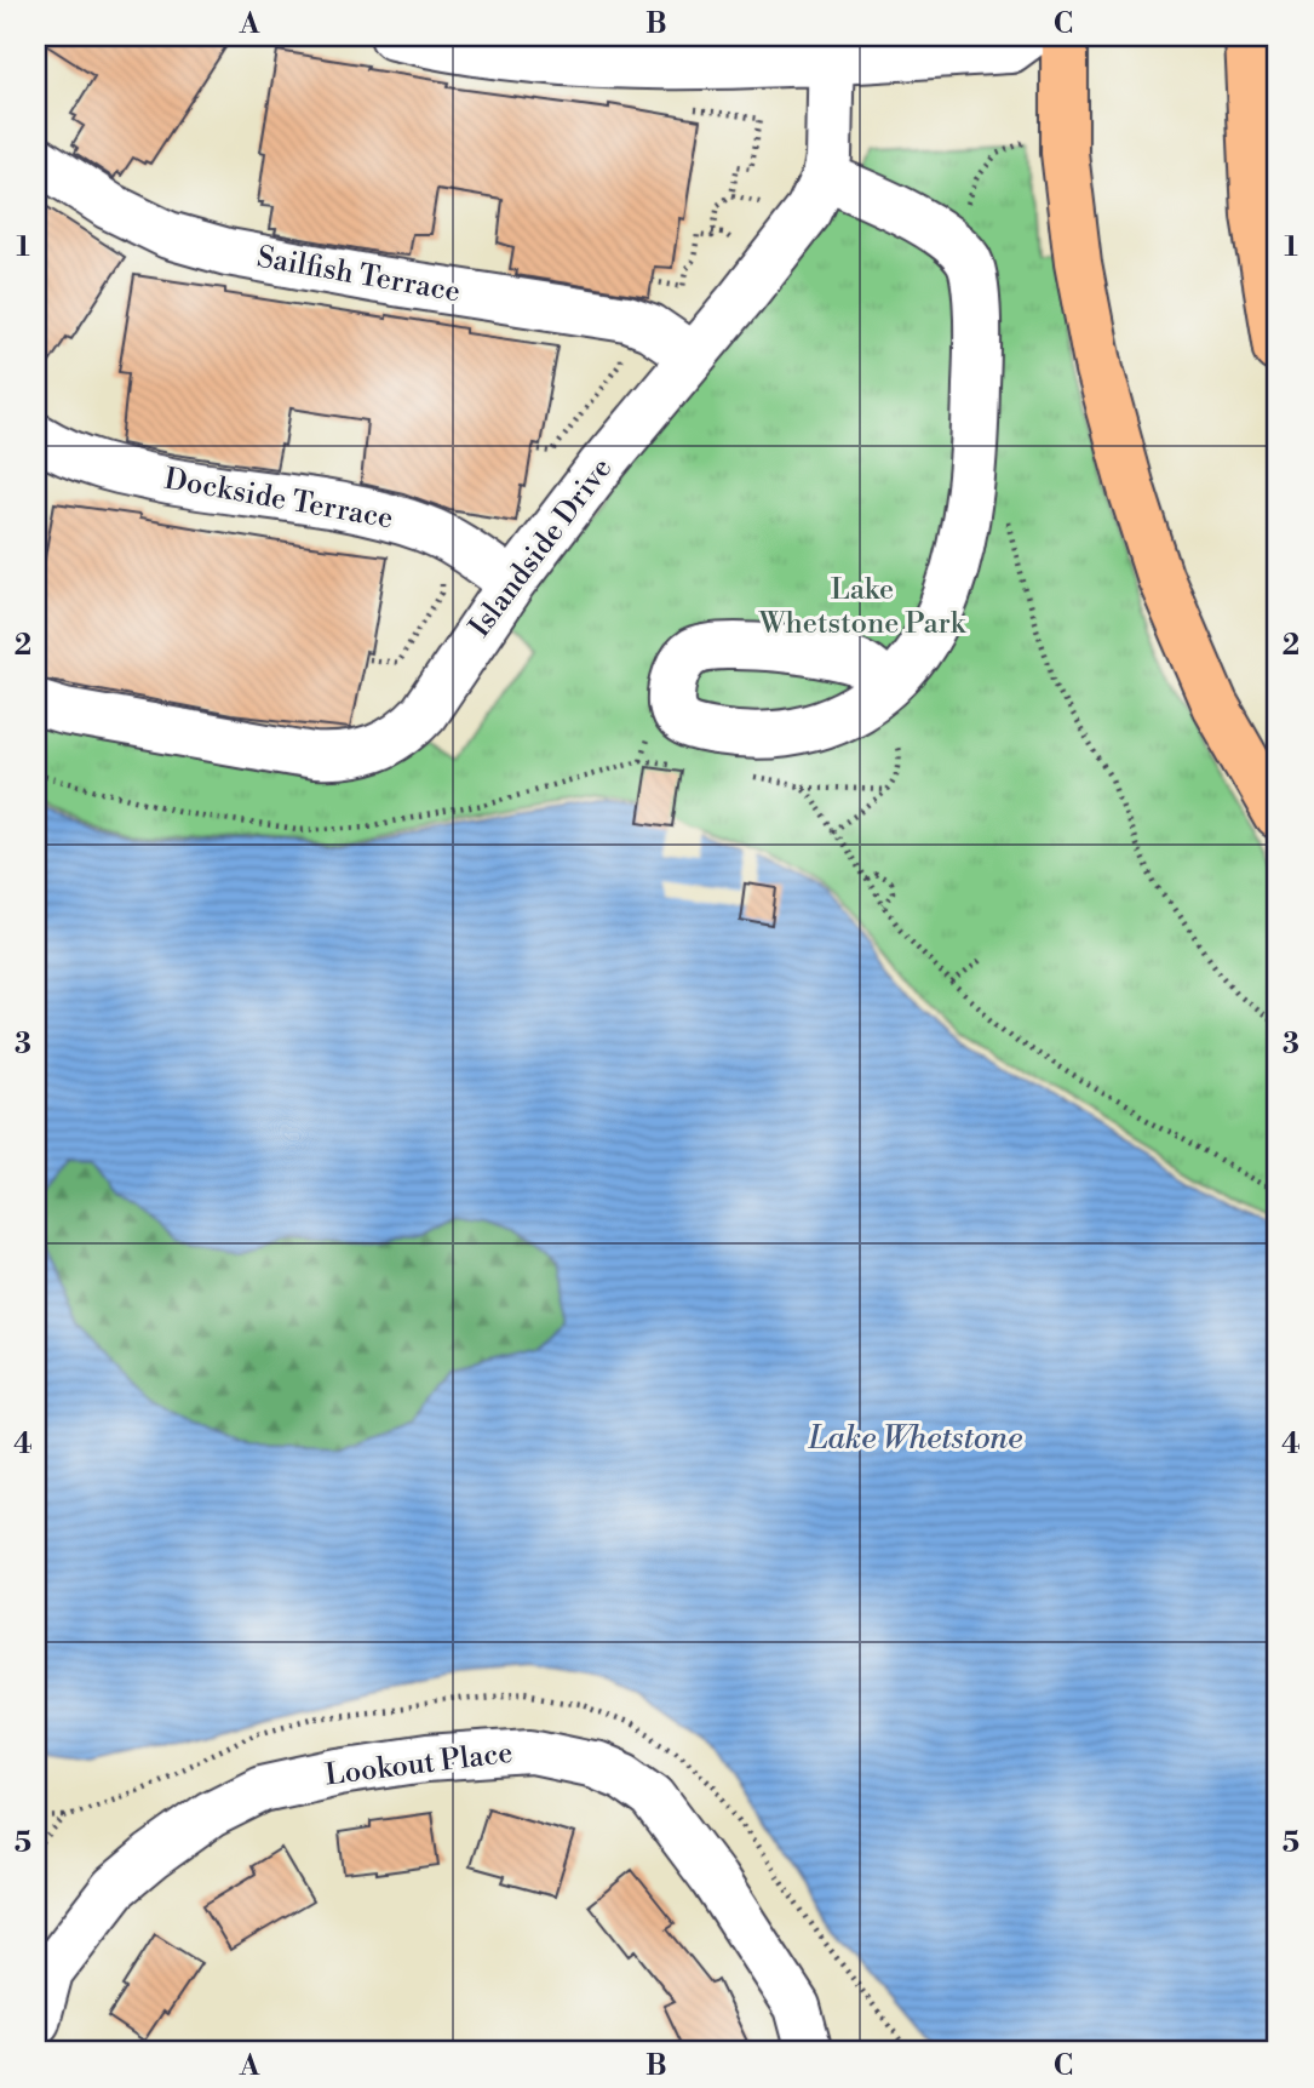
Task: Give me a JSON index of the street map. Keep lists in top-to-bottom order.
{
  "streets": {
    "street": [
      "Sailfish Terrace",
      "Dockside Terrace",
      "Islandside Drive",
      "Lookout Place"
    ]
  },
  "crossings": [
    ["Sailfish Terrace", "Islandside Drive"],
    ["Dockside Terrace", "Islandside Drive"]
  ],
  "water": ["Lake Whetstone"],
  "parks": ["Lake Whetstone Park"],
  "grid": {
    "columns": ["A", "B", "C"],
    "rows": [
      "1",
      "2",
      "3",
      "4",
      "5"
    ]
  }
}
